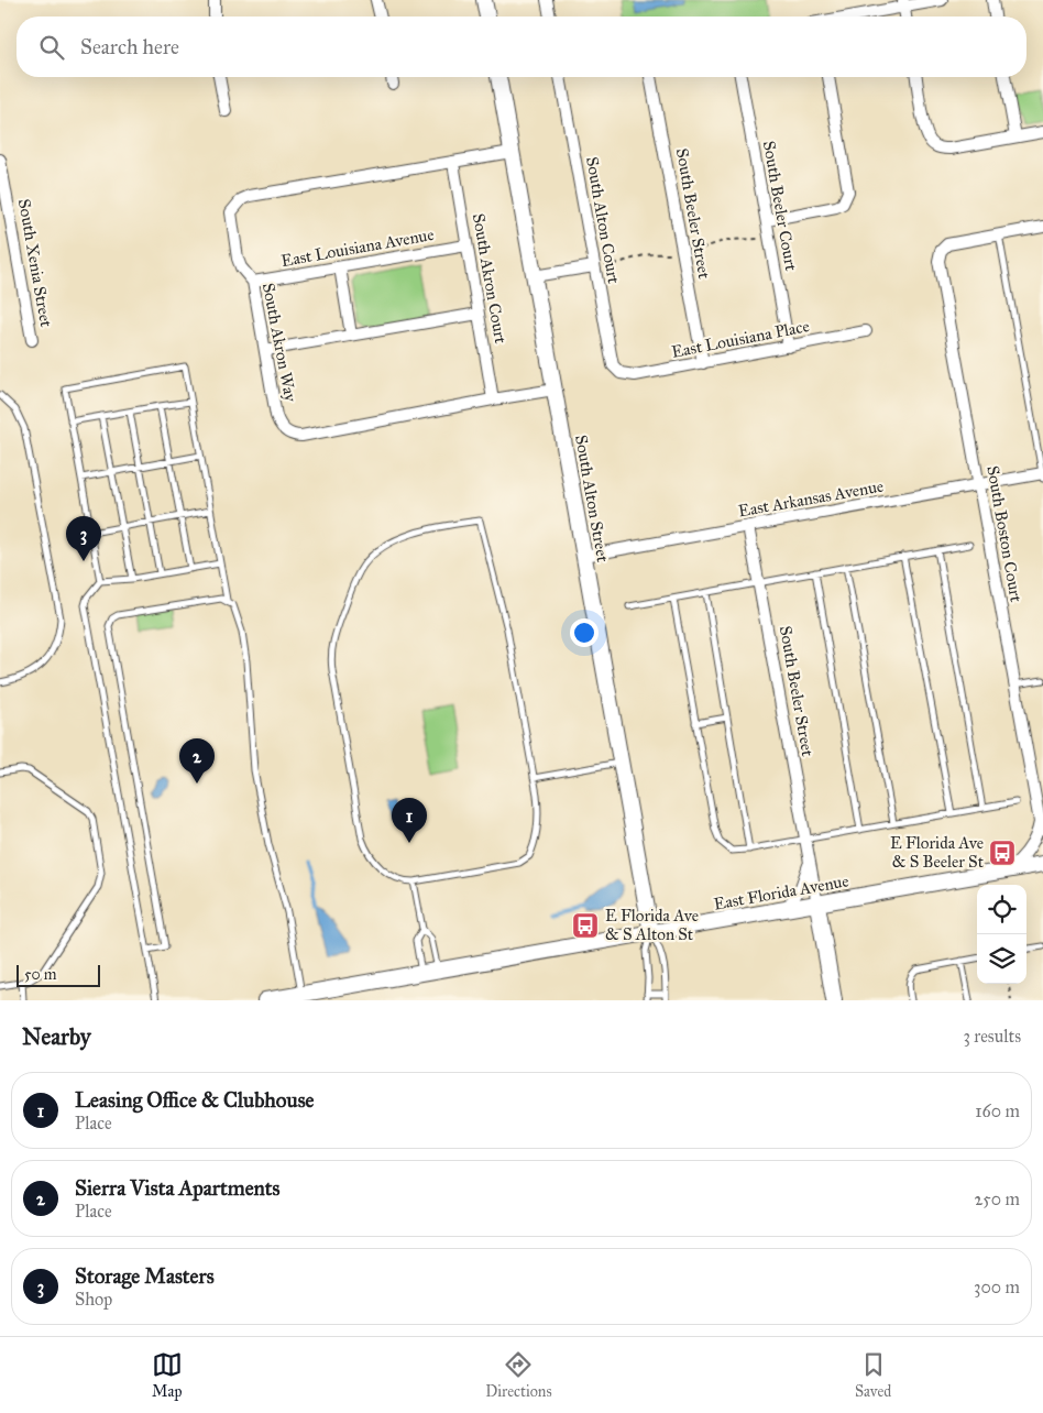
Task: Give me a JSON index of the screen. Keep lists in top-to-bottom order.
{
  "streets": {
    "street": [
      "South Beeler Court",
      "South Beeler Street",
      "South Alton Court",
      "East Louisiana Avenue",
      "South Xenia Street",
      "South Akron Court",
      "East Louisiana Place",
      "South Akron Way",
      "South Alton Street",
      "East Arkansas Avenue",
      "South Boston Court",
      "East Florida Avenue"
    ]
  },
  "crossings": [
    ["South Beeler Court", "East Louisiana Place"],
    ["South Beeler Street", "East Louisiana Place"],
    ["South Beeler Street", "East Arkansas Avenue"],
    ["South Beeler Street", "East Florida Avenue"],
    ["South Alton Court", "East Louisiana Place"],
    ["East Louisiana Avenue", "South Akron Court"],
    ["East Louisiana Avenue", "South Akron Way"],
    ["South Akron Court", "South Akron Way"],
    ["South Akron Way", "South Alton Street"],
    ["South Alton Street", "East Arkansas Avenue"],
    ["South Alton Street", "East Florida Avenue"],
    ["East Arkansas Avenue", "South Boston Court"],
    ["South Boston Court", "East Florida Avenue"]
  ],
  "places": {
    "bus stop": ["E Florida Ave & S Beeler St", "E Florida Ave & S Alton St"]
  },
  "scale_bar": "50 m",
  "page": {
    "search": "Search here",
    "pins": ["3", "2", "1"],
    "scale": "50 m",
    "heading": ["Nearby", "3 results"],
    "list": [
      {
        "mark": "1",
        "name": "Leasing Office & Clubhouse",
        "note": "Place",
        "value": "160 m"
      },
      {
        "mark": "2",
        "name": "Sierra Vista Apartments",
        "note": "Place",
        "value": "250 m"
      },
      {
        "mark": "3",
        "name": "Storage Masters",
        "note": "Shop",
        "value": "300 m"
      }
    ],
    "nav": ["Map", "Directions", "Saved"]
  }
}
